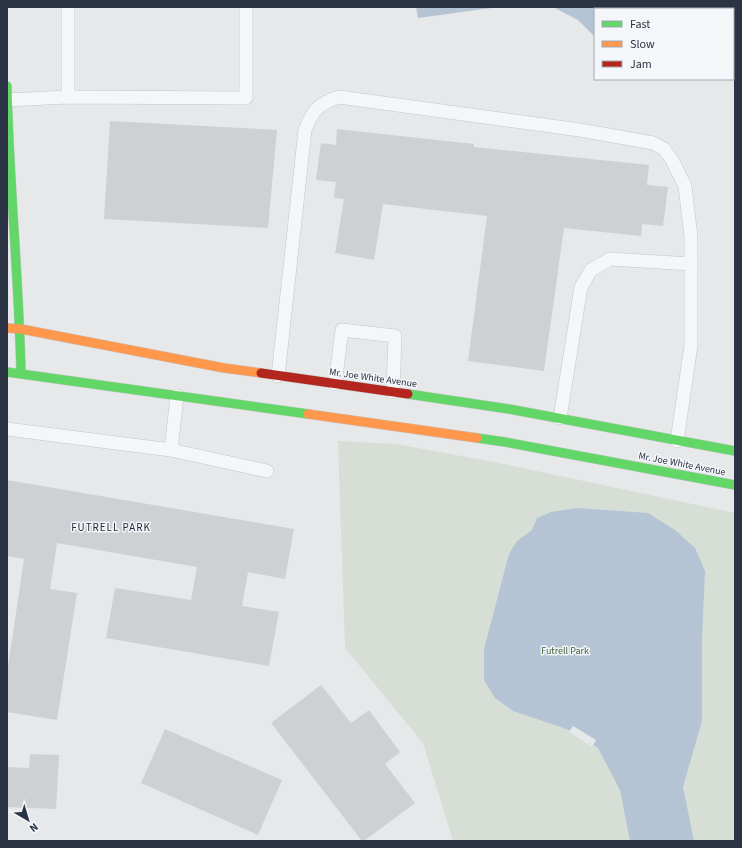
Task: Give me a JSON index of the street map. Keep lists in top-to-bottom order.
{
  "streets": {
    "main road": ["Mr. Joe White Avenue"]
  },
  "districts": ["FUTRELL PARK"],
  "parks": ["Futrell Park"],
  "legend": ["Fast", "Slow", "Jam"],
  "north": "bottom right"
}
